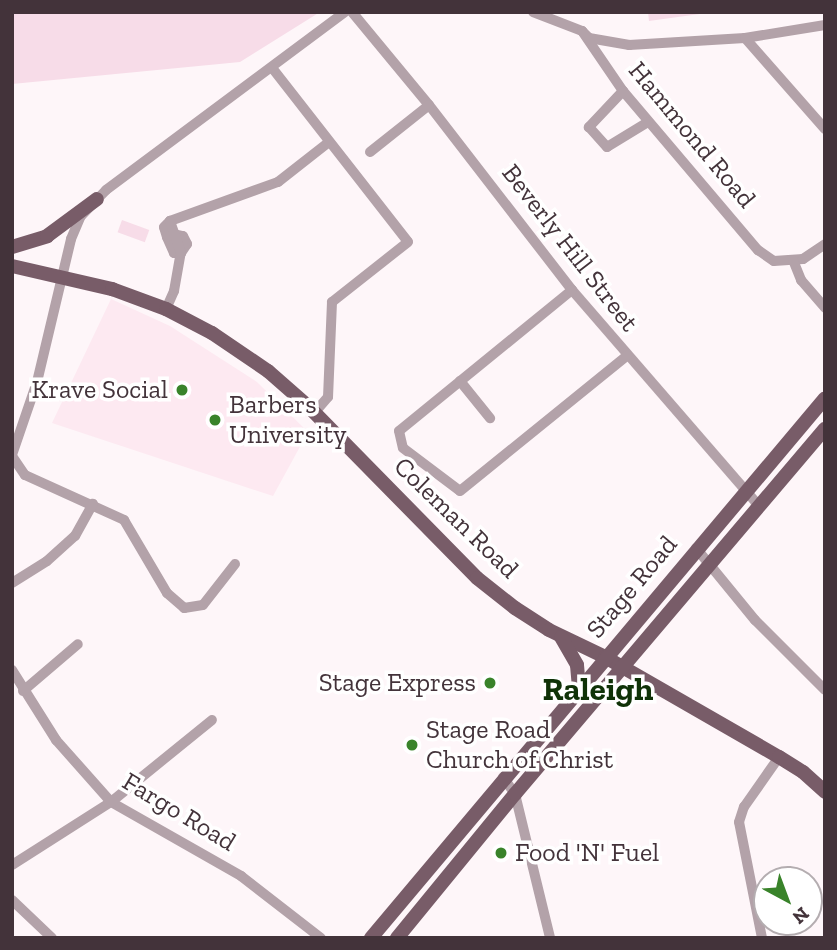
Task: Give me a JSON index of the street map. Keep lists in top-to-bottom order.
{
  "streets": {
    "main road": ["Coleman Road", "Stage Road"],
    "street": ["Hammond Road", "Beverly Hill Street", "Fargo Road"]
  },
  "crossings": [
    ["Beverly Hill Street", "Stage Road"],
    ["Coleman Road", "Stage Road"]
  ],
  "districts": ["Raleigh"],
  "places": [
    "Krave Social",
    "Barbers University",
    "Stage Express",
    "Stage Road Church of Christ",
    "Food 'N' Fuel"
  ],
  "north": "bottom right"
}
